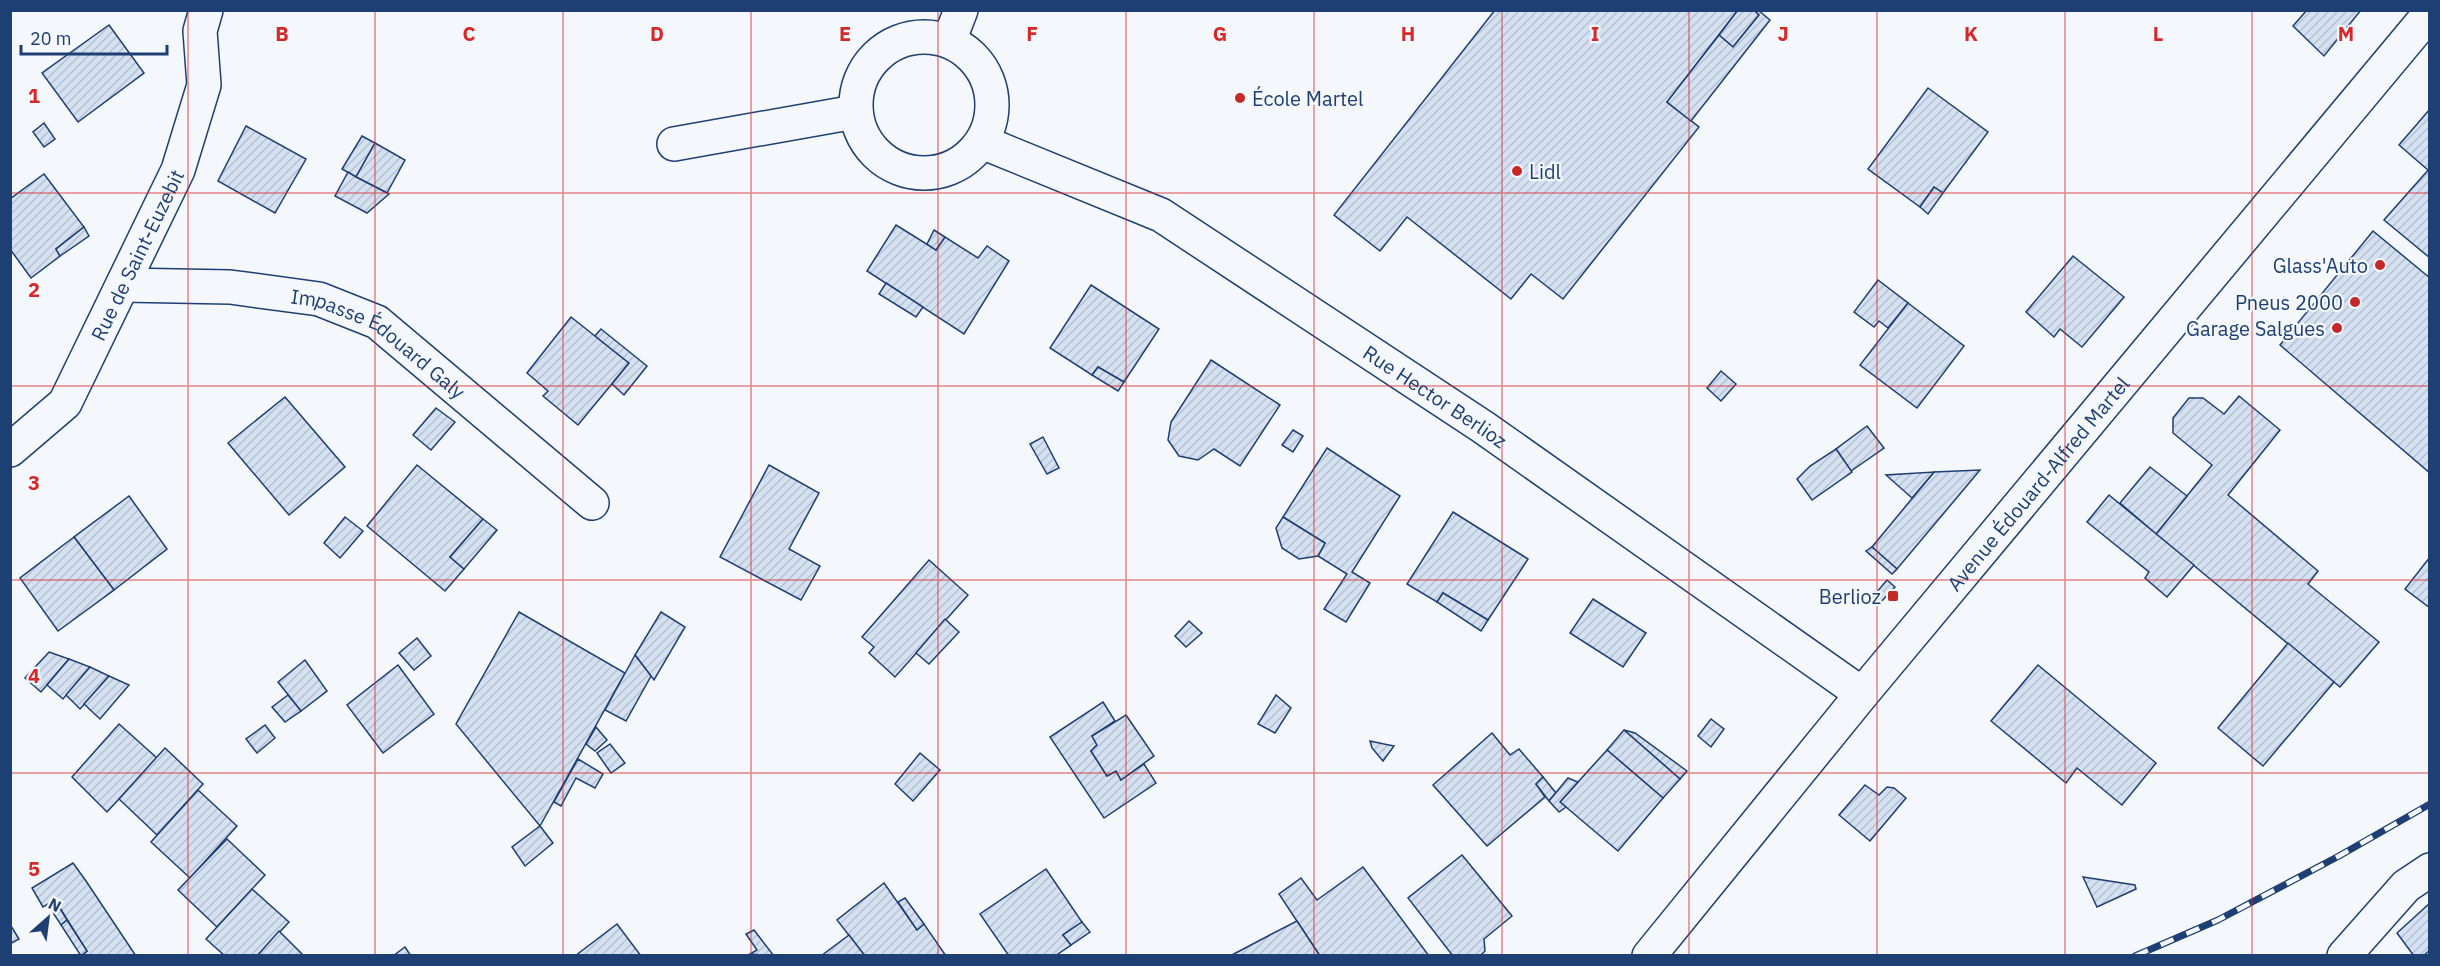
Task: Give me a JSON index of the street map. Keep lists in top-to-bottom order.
{
  "streets": {
    "street": [
      "Rue de Saint-Euzebit",
      "Impasse Édouard Galy",
      "Rue Hector Berlioz",
      "Avenue Édouard-Alfred Martel"
    ]
  },
  "crossings": [
    ["Rue de Saint-Euzebit", "Impasse Édouard Galy"],
    ["Rue Hector Berlioz", "Avenue Édouard-Alfred Martel"]
  ],
  "places": {
    "other": [
      "École Martel",
      "Lidl",
      "Glass'Auto",
      "Pneus 2000",
      "Garage Salgues"
    ],
    "transit": ["Berlioz"]
  },
  "scale_bar": "20 m",
  "north": "top right",
  "grid": {
    "columns": [
      "B",
      "C",
      "D",
      "E",
      "F",
      "G",
      "H",
      "I",
      "J",
      "K",
      "L",
      "M"
    ],
    "rows": [
      "1",
      "2",
      "3",
      "4",
      "5"
    ]
  }
}
